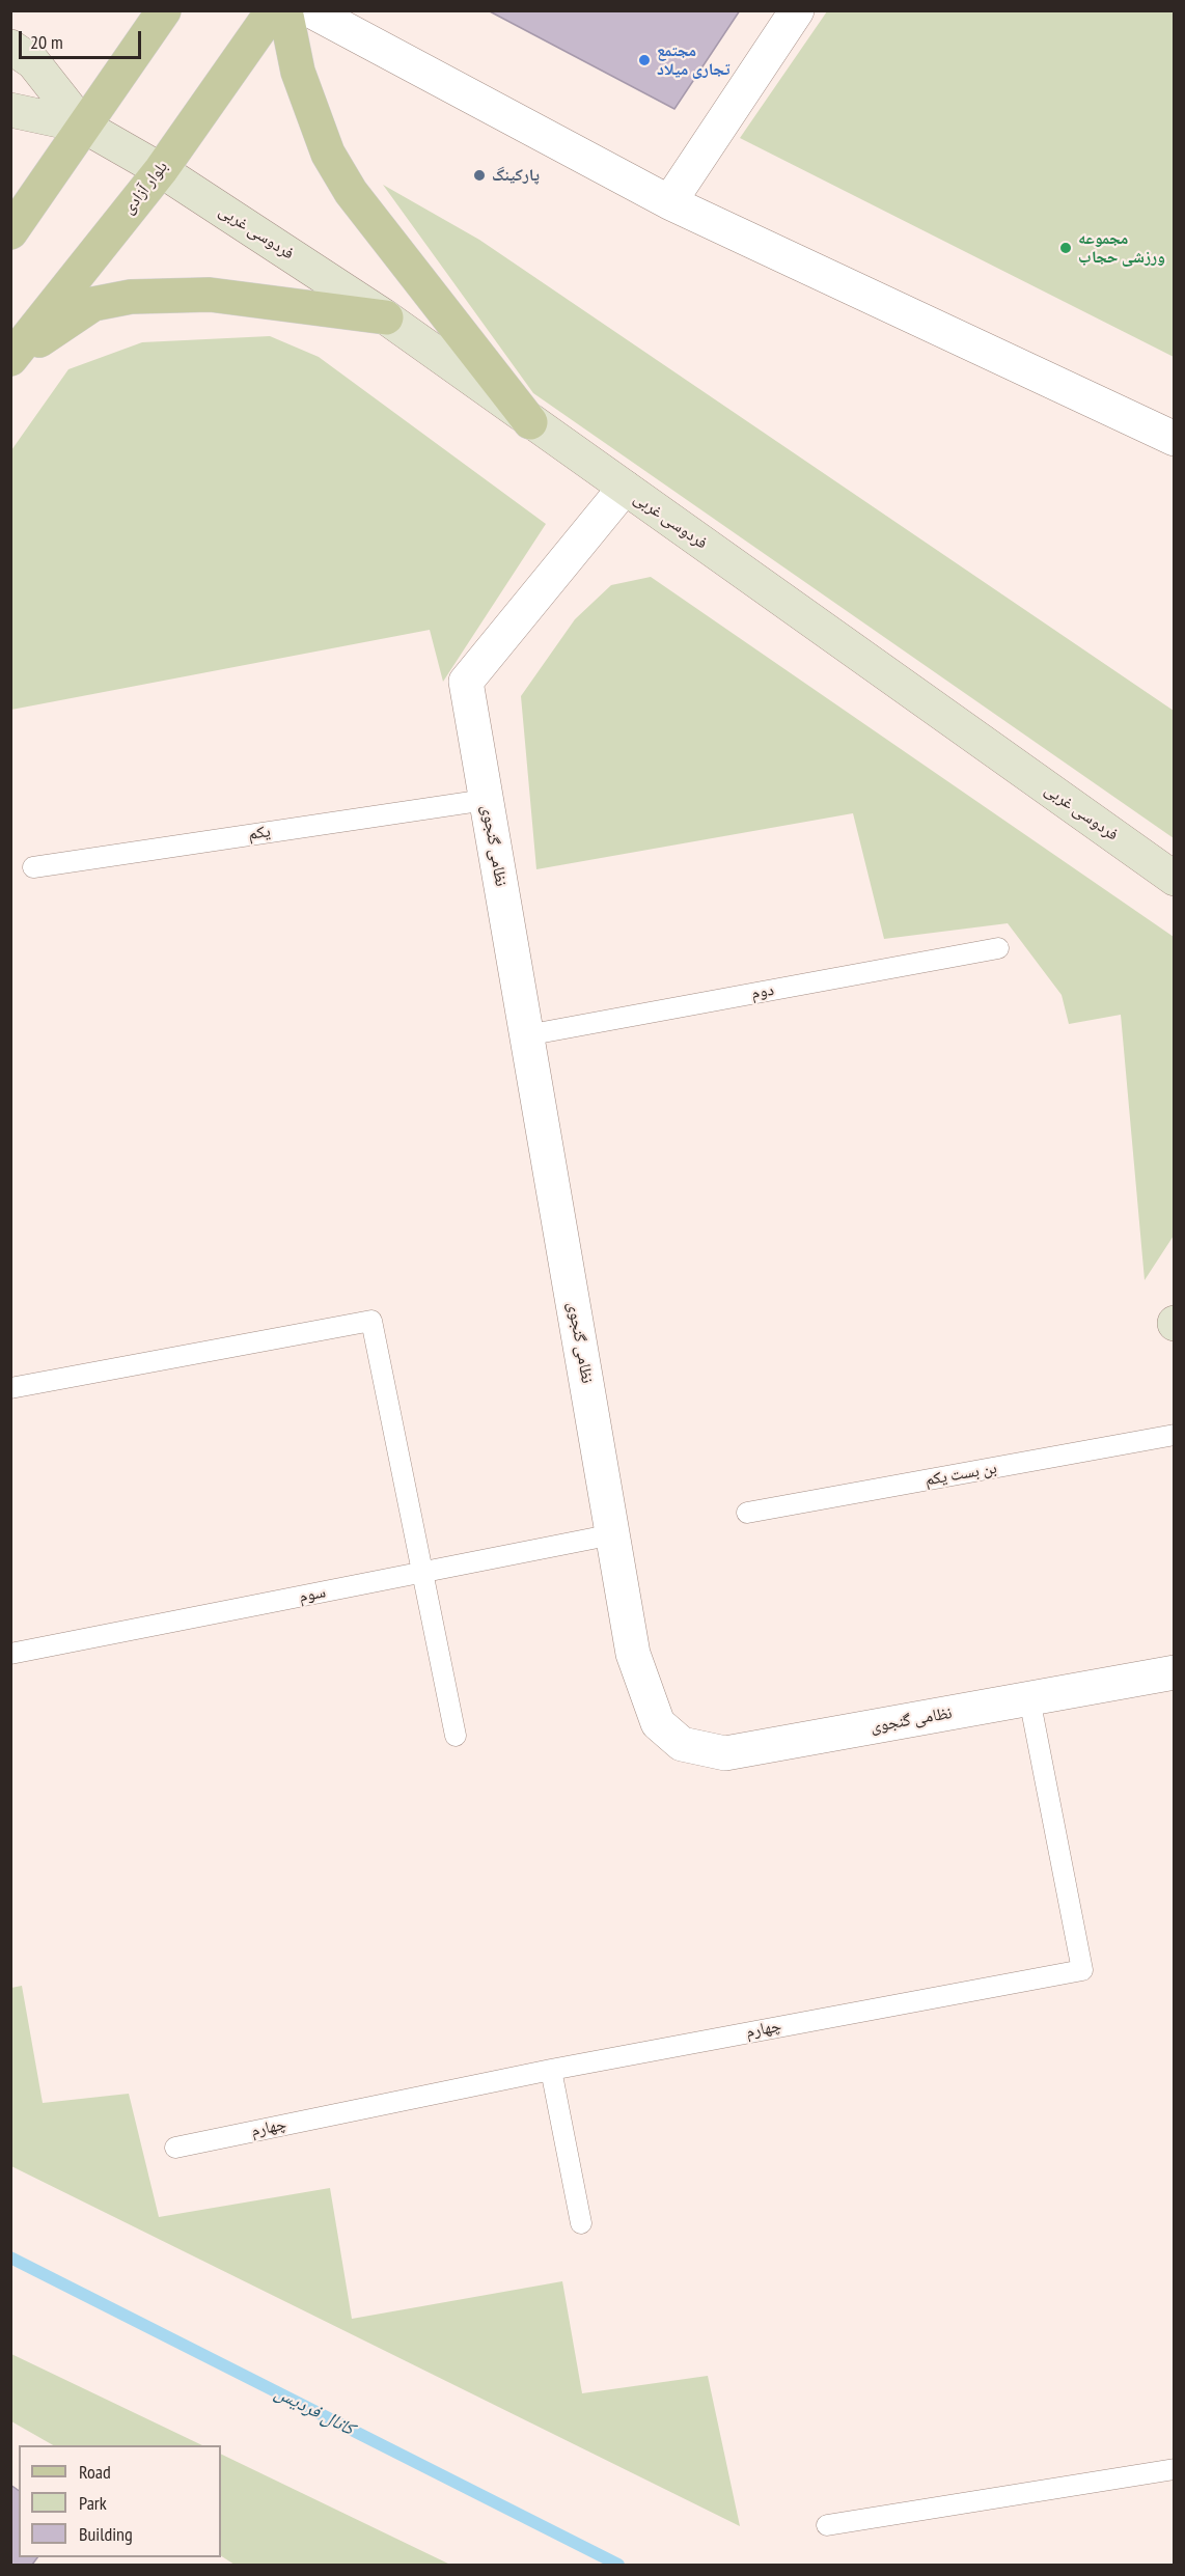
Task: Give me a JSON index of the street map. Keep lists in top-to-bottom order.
{
  "streets": {
    "main road": ["بلوار آزادی", "فردوسی غربی"],
    "street": ["نظامی گنجوی"],
    "lane": [
      "یکم",
      "دوم",
      "بن بست یکم",
      "سوم",
      "چهارم"
    ]
  },
  "crossings": [
    ["بلوار آزادی", "فردوسی غربی"],
    ["فردوسی غربی", "نظامی گنجوی"],
    ["یکم", "نظامی گنجوی"],
    ["نظامی گنجوی", "دوم"],
    ["نظامی گنجوی", "سوم"],
    ["نظامی گنجوی", "چهارم"]
  ],
  "water": ["کانال فردیس"],
  "places": ["مجتمع تجاری میلاد", "پارکینگ", "مجموعه ورزشی حجاب"],
  "legend": ["Road", "Park", "Building"],
  "scale_bar": "20 m"
}
